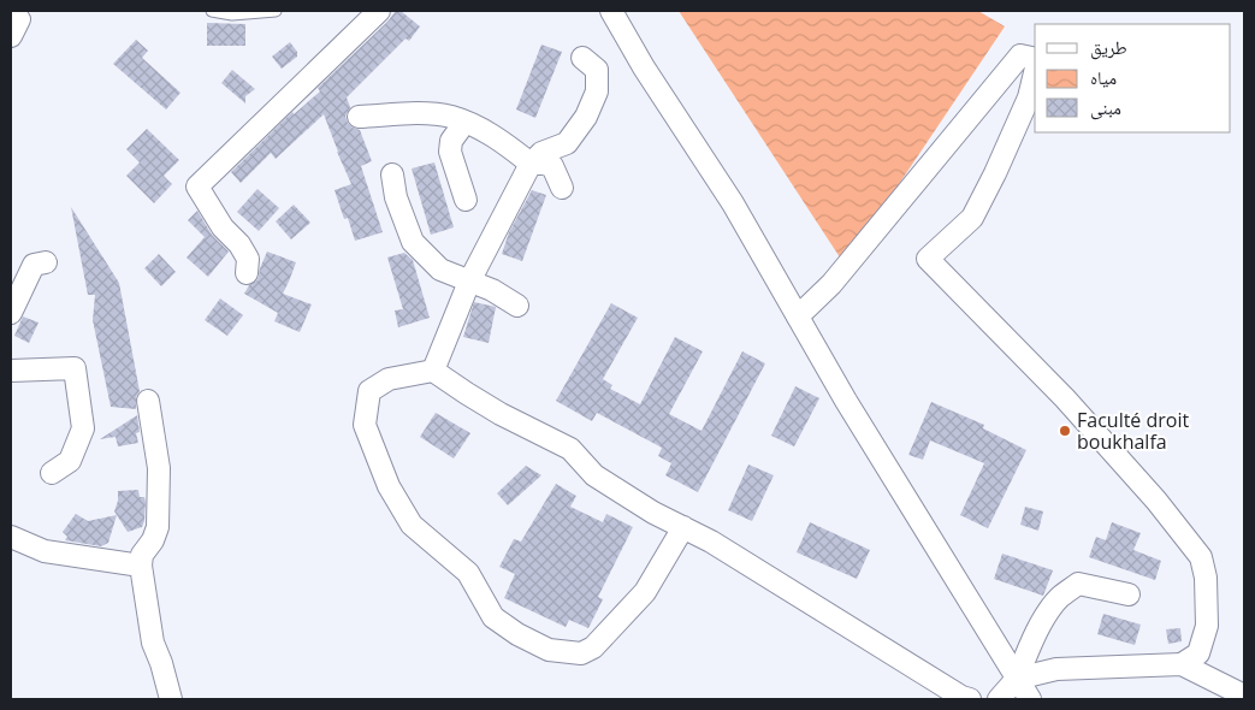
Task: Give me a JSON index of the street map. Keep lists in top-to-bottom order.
{
  "places": ["Faculté droit boukhalfa"],
  "legend": ["طريق", "مياه", "مبنى"]
}
